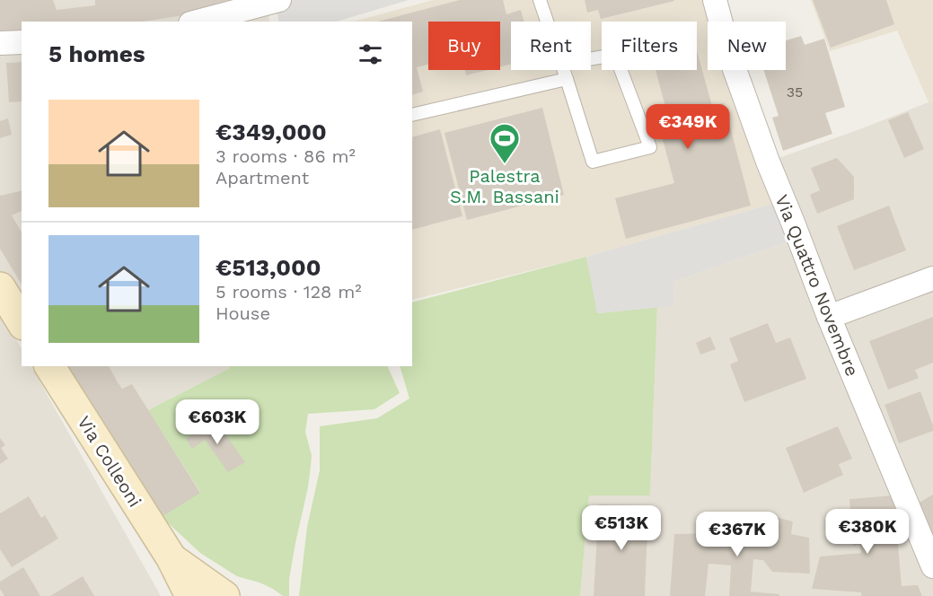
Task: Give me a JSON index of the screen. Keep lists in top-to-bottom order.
{
  "streets": {
    "street": ["Via Quattro Novembre", "Via Colleoni"]
  },
  "places": {
    "sports": ["Palestra S.M. Bassani"]
  },
  "house_numbers": ["35"],
  "page": {
    "chip": [
      "Buy",
      "Rent",
      "Filters",
      "New"
    ],
    "heading": "5 homes",
    "list": [
      {
        "name": "€349,000",
        "note": "3 rooms · 86 m² · Apartment"
      },
      {
        "name": "€513,000",
        "note": "5 rooms · 128 m² · House"
      }
    ],
    "price": [
      "€349K",
      "€603K",
      "€513K",
      "€380K",
      "€367K"
    ]
  }
}
